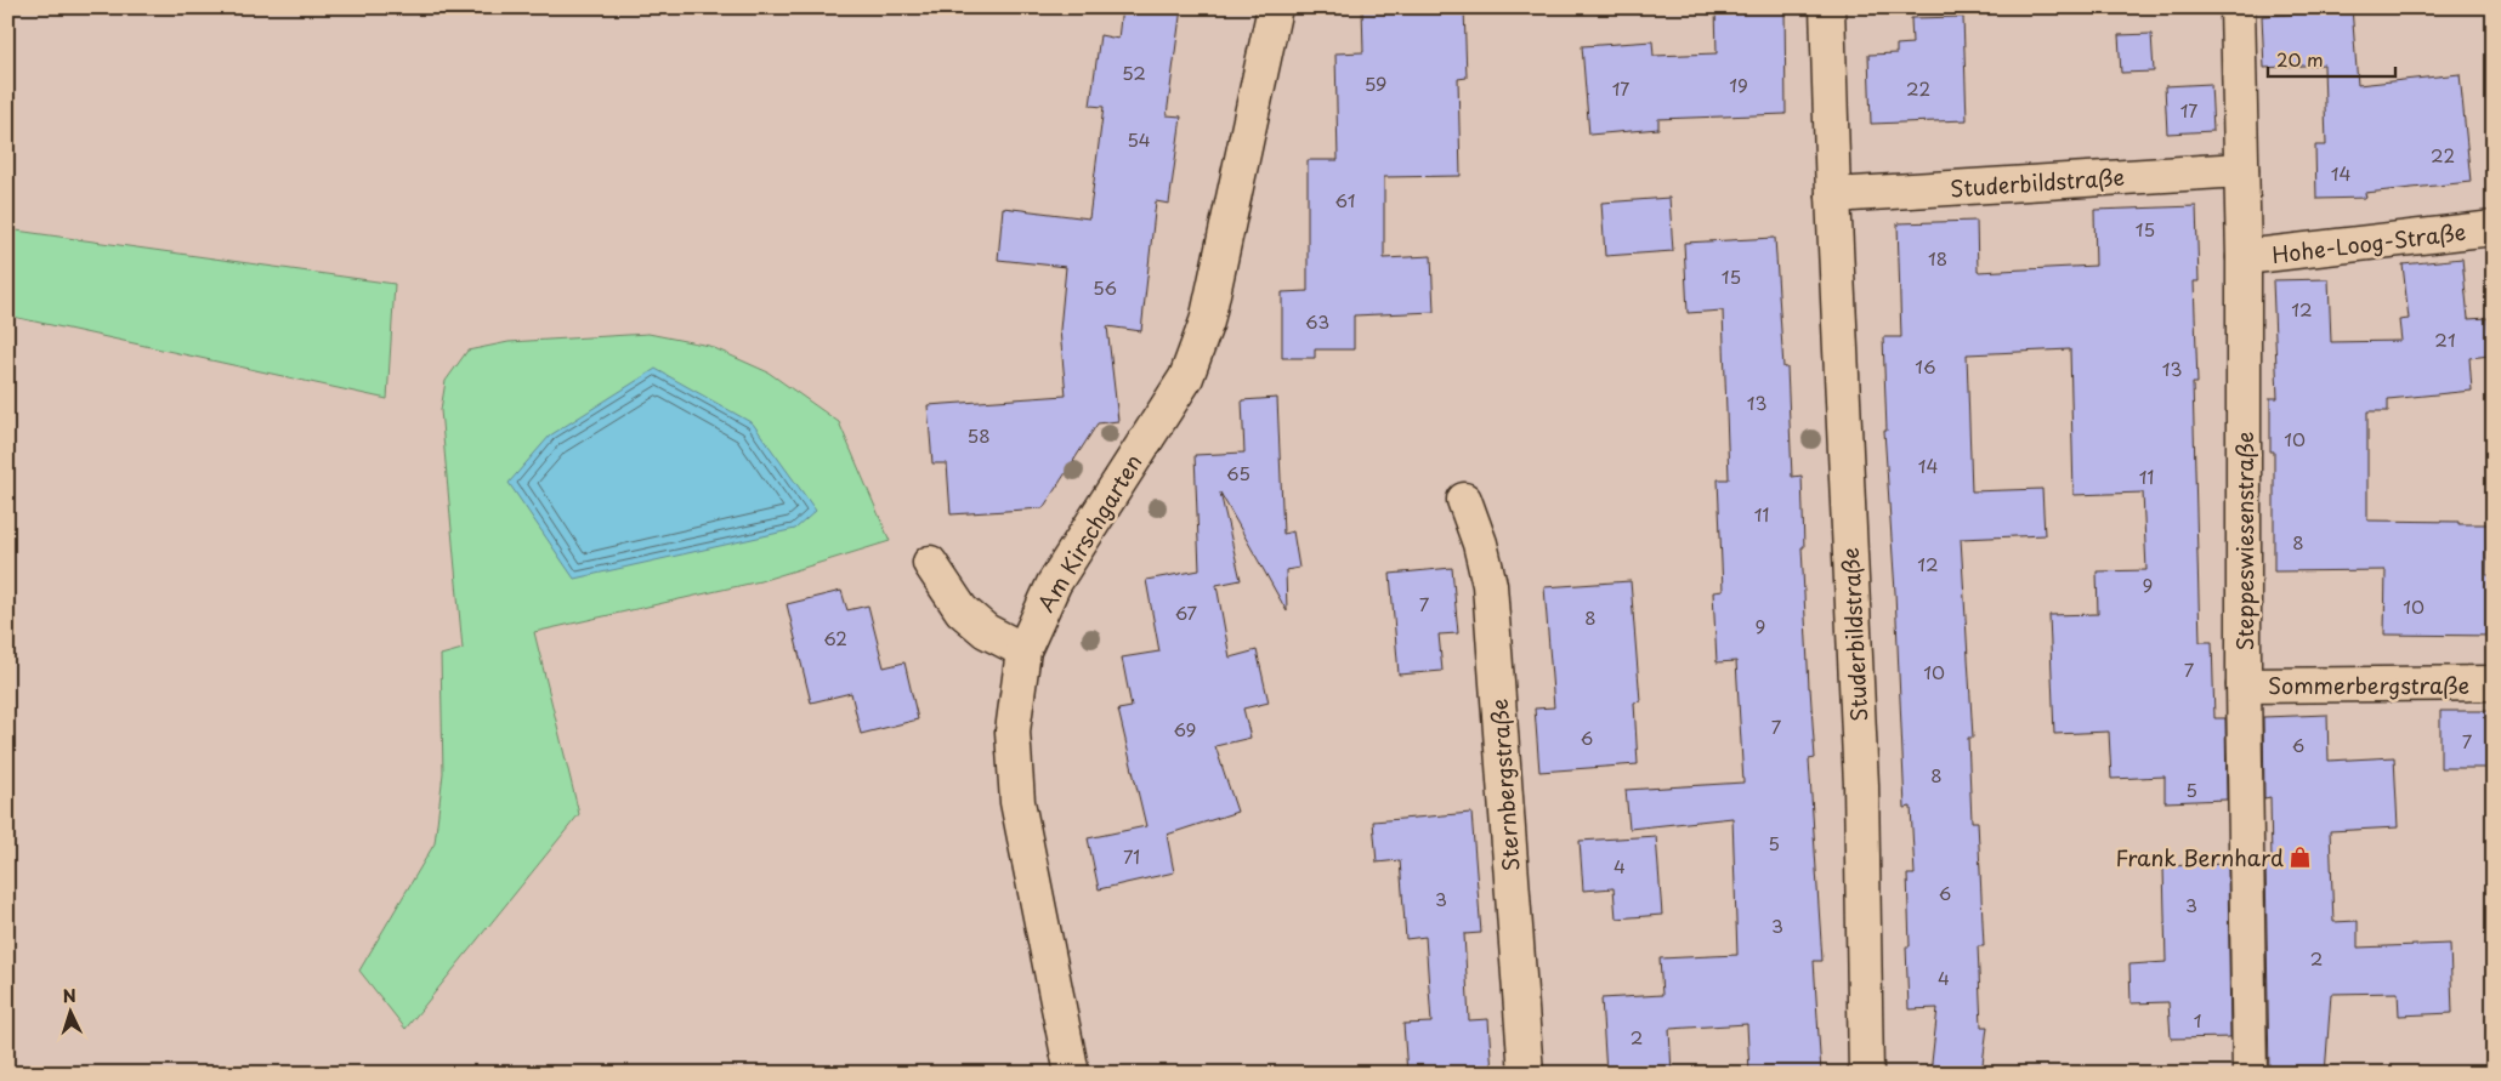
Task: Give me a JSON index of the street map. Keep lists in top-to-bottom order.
{
  "streets": {
    "street": [
      "Studerbildstraße",
      "Hohe-Loog-Straße",
      "Am Kirschgarten",
      "Steppeswiesenstraße",
      "Sommerbergstraße",
      "Sternbergstraße"
    ]
  },
  "crossings": [
    ["Studerbildstraße", "Steppeswiesenstraße"],
    ["Hohe-Loog-Straße", "Steppeswiesenstraße"],
    ["Steppeswiesenstraße", "Sommerbergstraße"]
  ],
  "places": {
    "shop": ["Frank Bernhard"]
  },
  "house_numbers": [
    "52",
    "59",
    "19",
    "17",
    "22",
    "17",
    "54",
    "22",
    "14",
    "61",
    "15",
    "18",
    "15",
    "56",
    "12",
    "63",
    "21",
    "16",
    "13",
    "13",
    "58",
    "10",
    "14",
    "65",
    "11",
    "11",
    "8",
    "12",
    "9",
    "7",
    "10",
    "67",
    "8",
    "9",
    "62",
    "7",
    "10",
    "7",
    "69",
    "6",
    "7",
    "6",
    "8",
    "5",
    "5",
    "71",
    "4",
    "6",
    "3",
    "3",
    "3",
    "2",
    "4",
    "1",
    "2"
  ],
  "scale_bar": "20 m",
  "north": "top"
}
